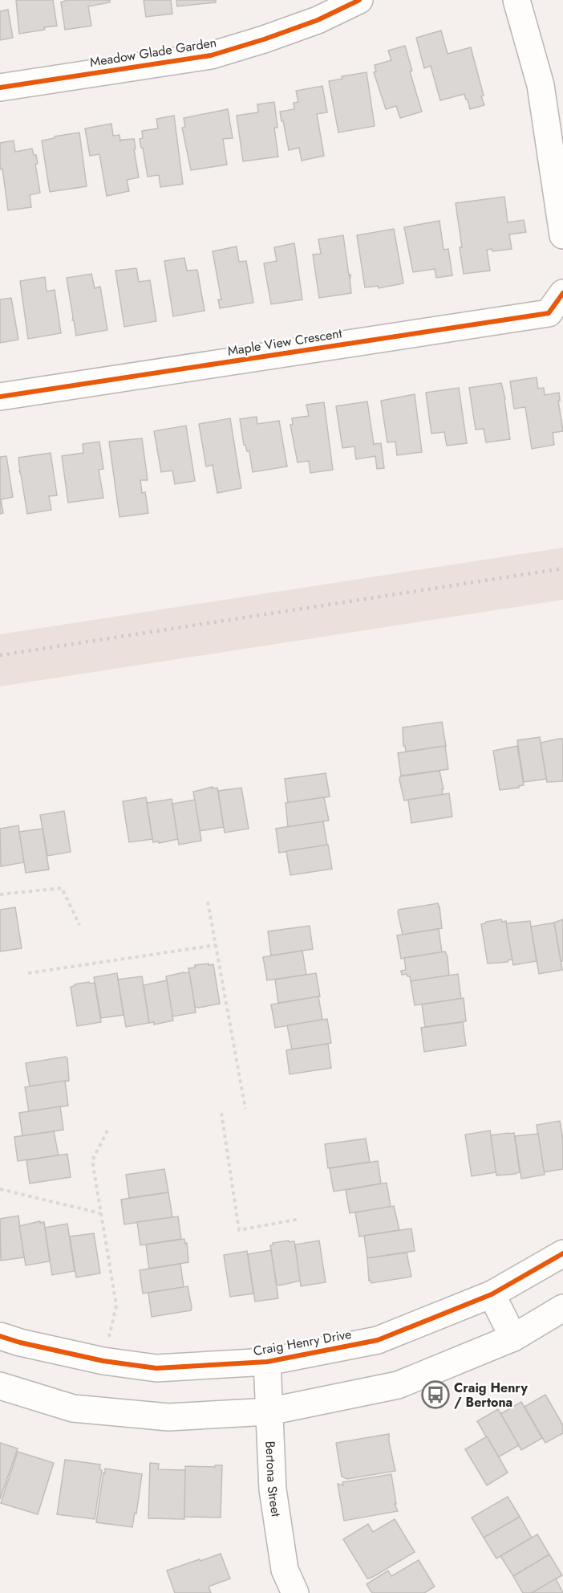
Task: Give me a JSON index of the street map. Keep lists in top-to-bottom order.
{
  "streets": {
    "street": [
      "Meadow Glade Garden",
      "Maple View Crescent",
      "Craig Henry Drive",
      "Bertona Street"
    ]
  },
  "crossings": [
    ["Craig Henry Drive", "Bertona Street"]
  ],
  "places": {
    "bus stop": ["Craig Henry / Bertona"]
  }
}
